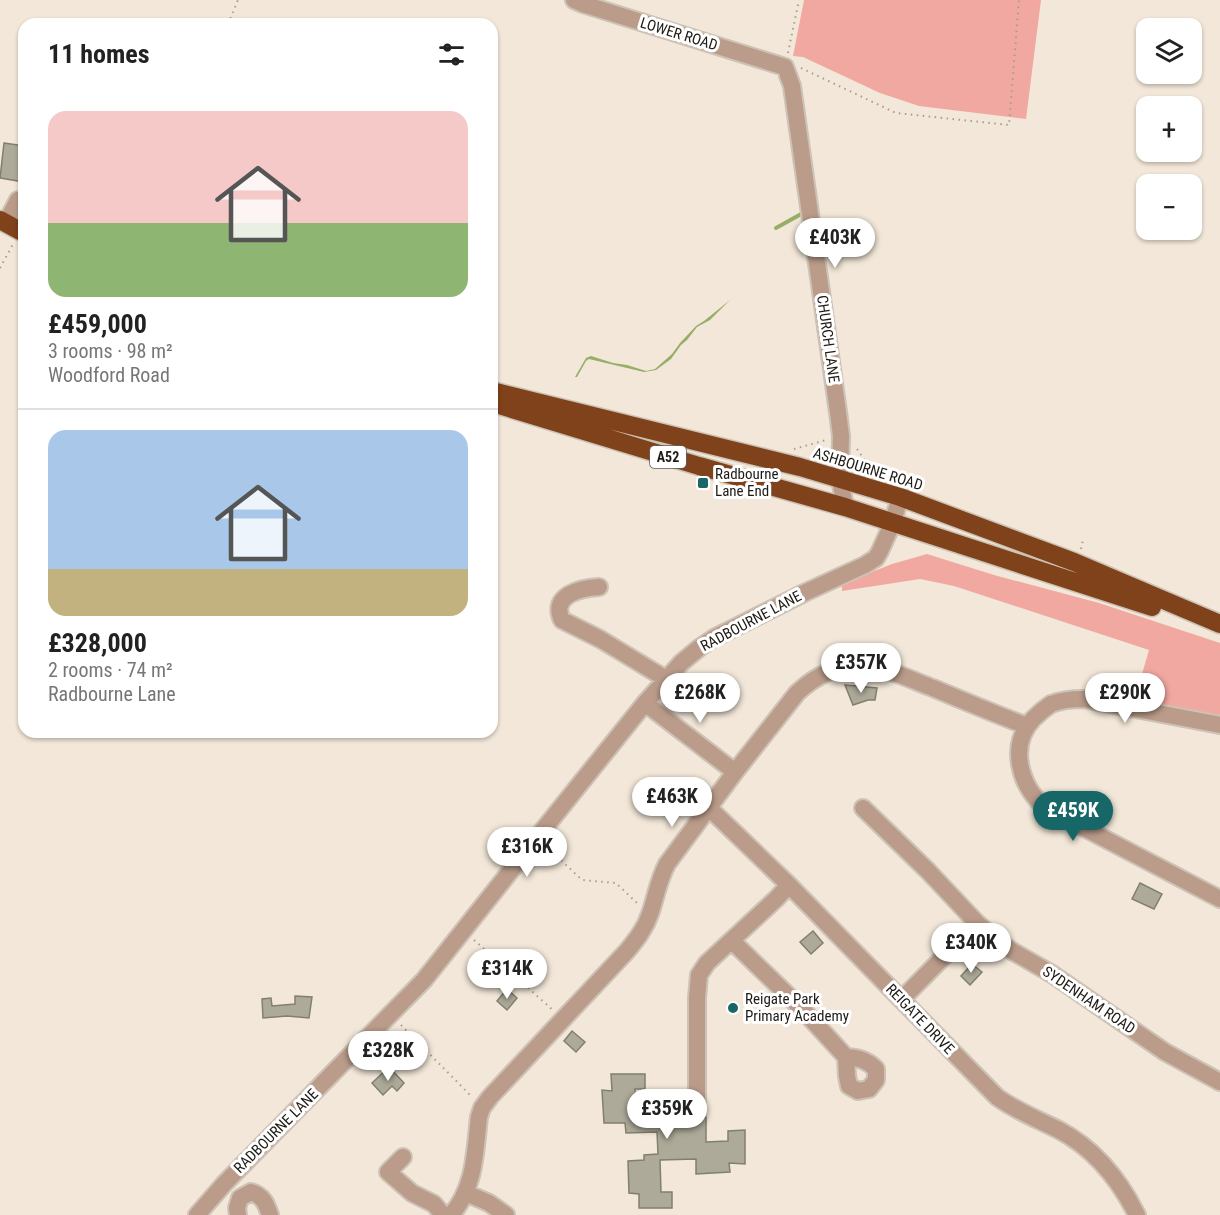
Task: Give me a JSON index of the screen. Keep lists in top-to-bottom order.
{
  "streets": {
    "highway": ["A52", "ASHBOURNE ROAD"],
    "street": [
      "LOWER ROAD",
      "CHURCH LANE",
      "RADBOURNE LANE",
      "SYDENHAM ROAD",
      "REIGATE DRIVE"
    ]
  },
  "crossings": [
    ["LOWER ROAD", "CHURCH LANE"],
    ["CHURCH LANE", "ASHBOURNE ROAD"],
    ["ASHBOURNE ROAD", "RADBOURNE LANE"]
  ],
  "places": {
    "transit": ["Radbourne Lane End"],
    "other": ["Reigate Park Primary Academy"]
  },
  "page": {
    "map_buttons": ["+", "−"],
    "heading": "11 homes",
    "list": [
      {
        "name": "£459,000",
        "note": "3 rooms · 98 m² · Woodford Road"
      },
      {
        "name": "£328,000",
        "note": "2 rooms · 74 m² · Radbourne Lane"
      }
    ],
    "price": [
      "£403K",
      "£357K",
      "£268K",
      "£290K",
      "£463K",
      "£459K",
      "£316K",
      "£340K",
      "£314K",
      "£328K",
      "£359K"
    ]
  }
}
